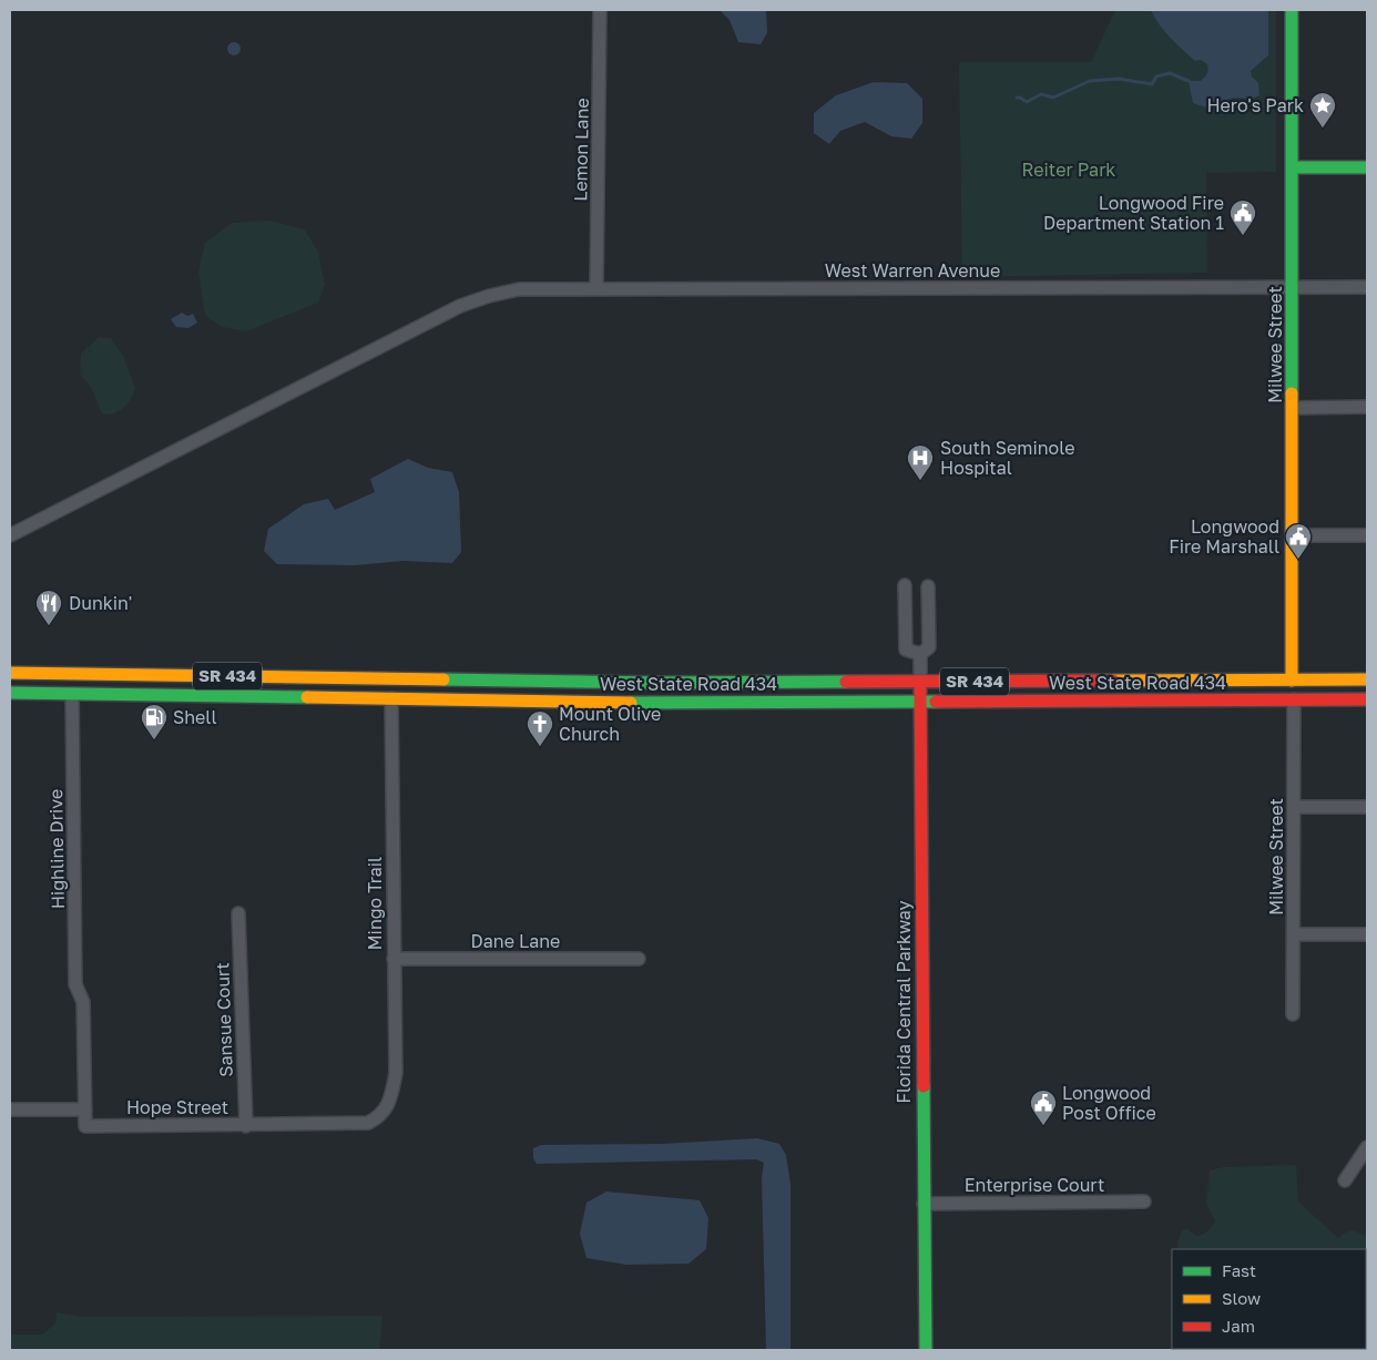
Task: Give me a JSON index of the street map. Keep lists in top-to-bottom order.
{
  "streets": {
    "main road": [
      "Milwee Street",
      "SR 434",
      "West State Road 434",
      "Florida Central Parkway"
    ],
    "street": [
      "Lemon Lane",
      "West Warren Avenue",
      "Highline Drive",
      "Mingo Trail",
      "Dane Lane",
      "Sansue Court",
      "Hope Street",
      "Enterprise Court"
    ]
  },
  "crossings": [
    ["Lemon Lane", "West Warren Avenue"],
    ["West Warren Avenue", "Milwee Street"],
    ["Milwee Street", "West State Road 434"],
    ["West State Road 434", "Highline Drive"],
    ["West State Road 434", "Mingo Trail"],
    ["West State Road 434", "Florida Central Parkway"],
    ["Highline Drive", "Hope Street"],
    ["Mingo Trail", "Dane Lane"],
    ["Mingo Trail", "Hope Street"],
    ["Florida Central Parkway", "Enterprise Court"],
    ["Sansue Court", "Hope Street"]
  ],
  "parks": ["Reiter Park"],
  "places": {
    "place": ["Hero's Park"],
    "public building": ["Longwood Fire Department Station 1", "Longwood Fire Marshall", "Longwood Post Office"],
    "hospital": ["South Seminole Hospital"],
    "restaurant": ["Dunkin'"],
    "fuel station": ["Shell"],
    "church": ["Mount Olive Church"]
  },
  "legend": ["Fast", "Slow", "Jam"]
}
